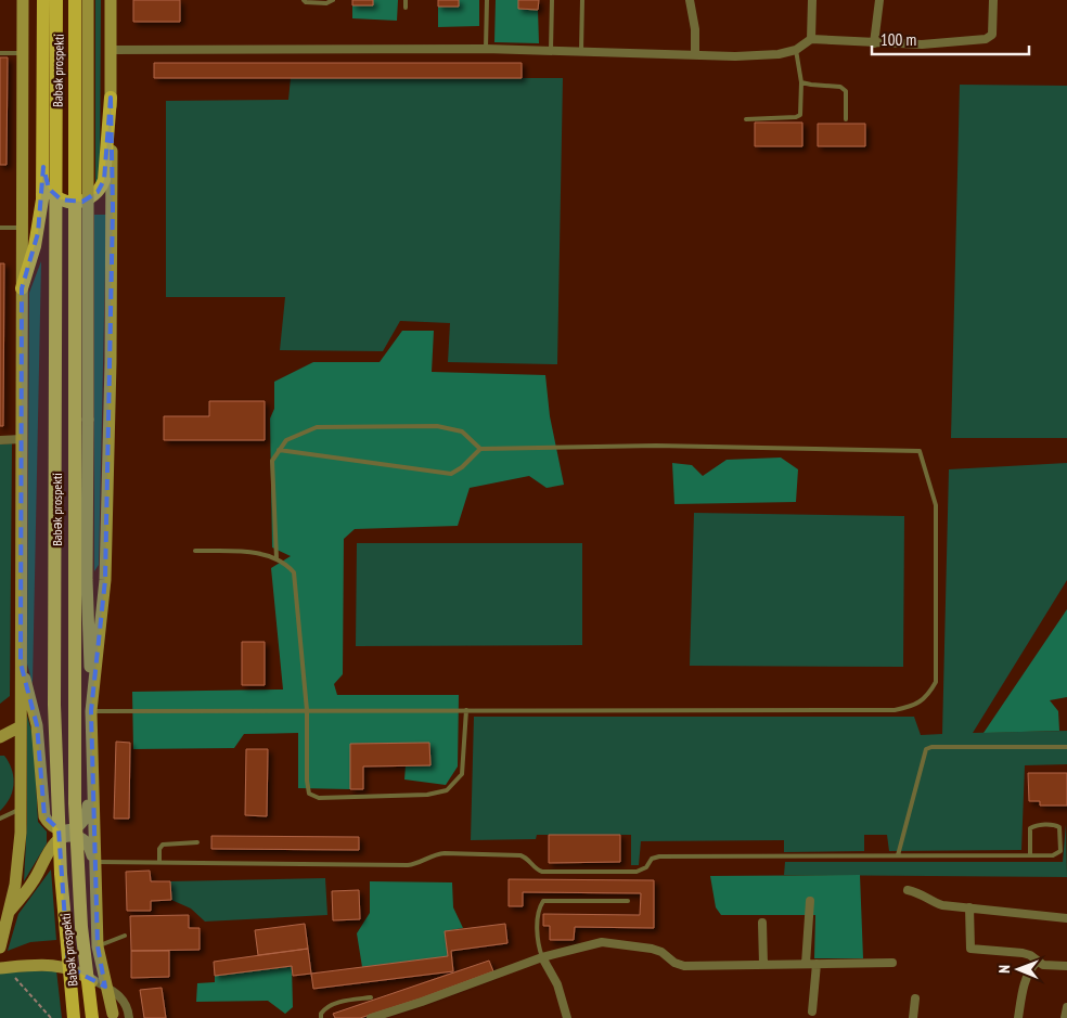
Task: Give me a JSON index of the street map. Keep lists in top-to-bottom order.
{
  "streets": {
    "main road": ["Babək prospekti"]
  },
  "scale_bar": "100 m",
  "north": "left"
}
